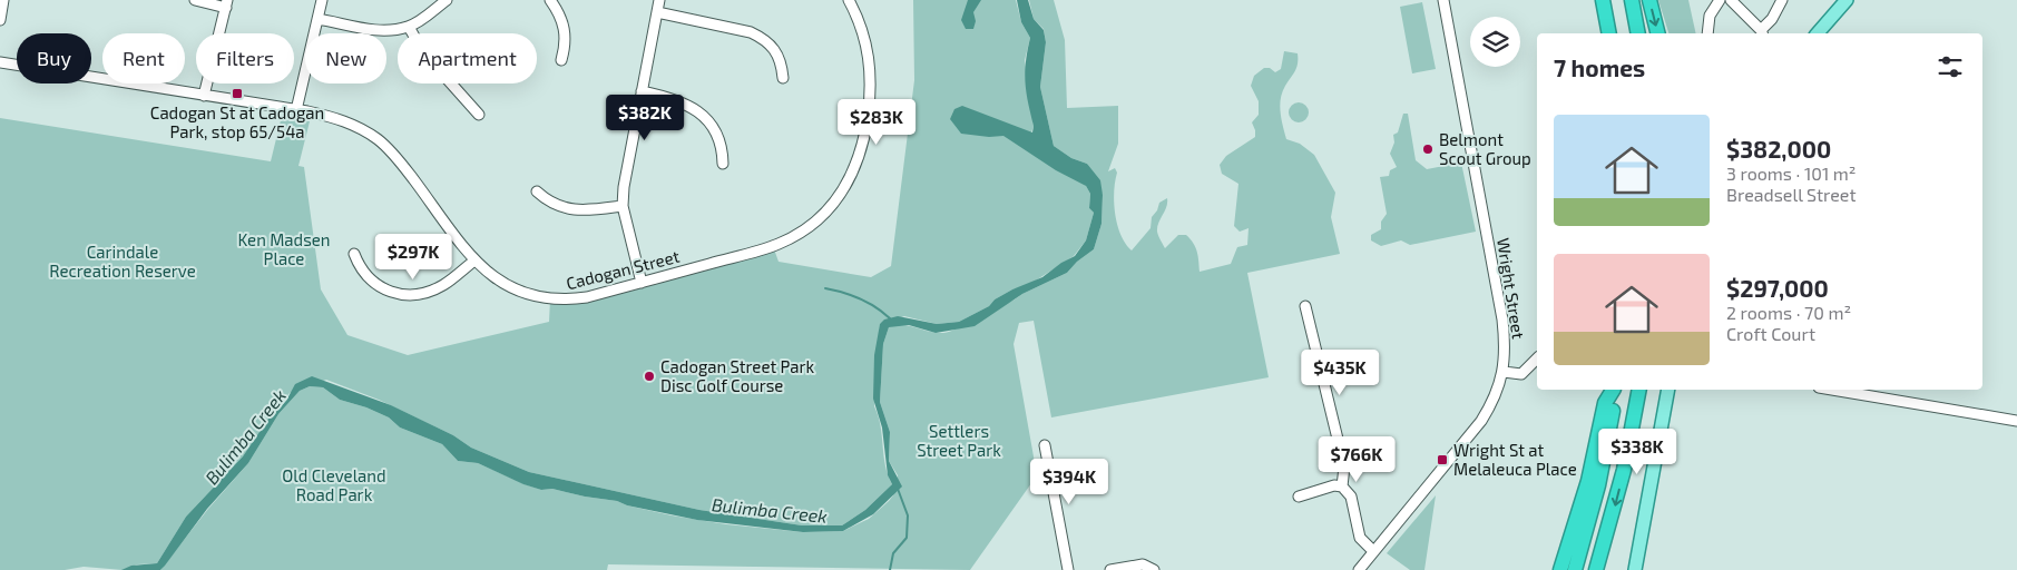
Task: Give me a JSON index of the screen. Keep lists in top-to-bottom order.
{
  "streets": {
    "street": ["Cadogan Street", "Wright Street"]
  },
  "water": ["Bulimba Creek"],
  "parks": [
    "Ken Madsen Place",
    "Carindale Recreation Reserve",
    "Settlers Street Park",
    "Old Cleveland Road Park"
  ],
  "places": {
    "transit": ["Cadogan St at Cadogan Park, stop 65/54a", "Wright St at Melaleuca Place"],
    "other": ["Belmont Scout Group", "Cadogan Street Park Disc Golf Course"]
  },
  "page": {
    "chip": [
      "Buy",
      "Rent",
      "Filters",
      "New",
      "Apartment"
    ],
    "heading": "7 homes",
    "price": [
      "$382K",
      "$283K",
      "$297K",
      "$435K",
      "$338K",
      "$766K",
      "$394K"
    ],
    "list": [
      {
        "name": "$382,000",
        "note": "3 rooms · 101 m² · Breadsell Street"
      },
      {
        "name": "$297,000",
        "note": "2 rooms · 70 m² · Croft Court"
      }
    ]
  }
}
